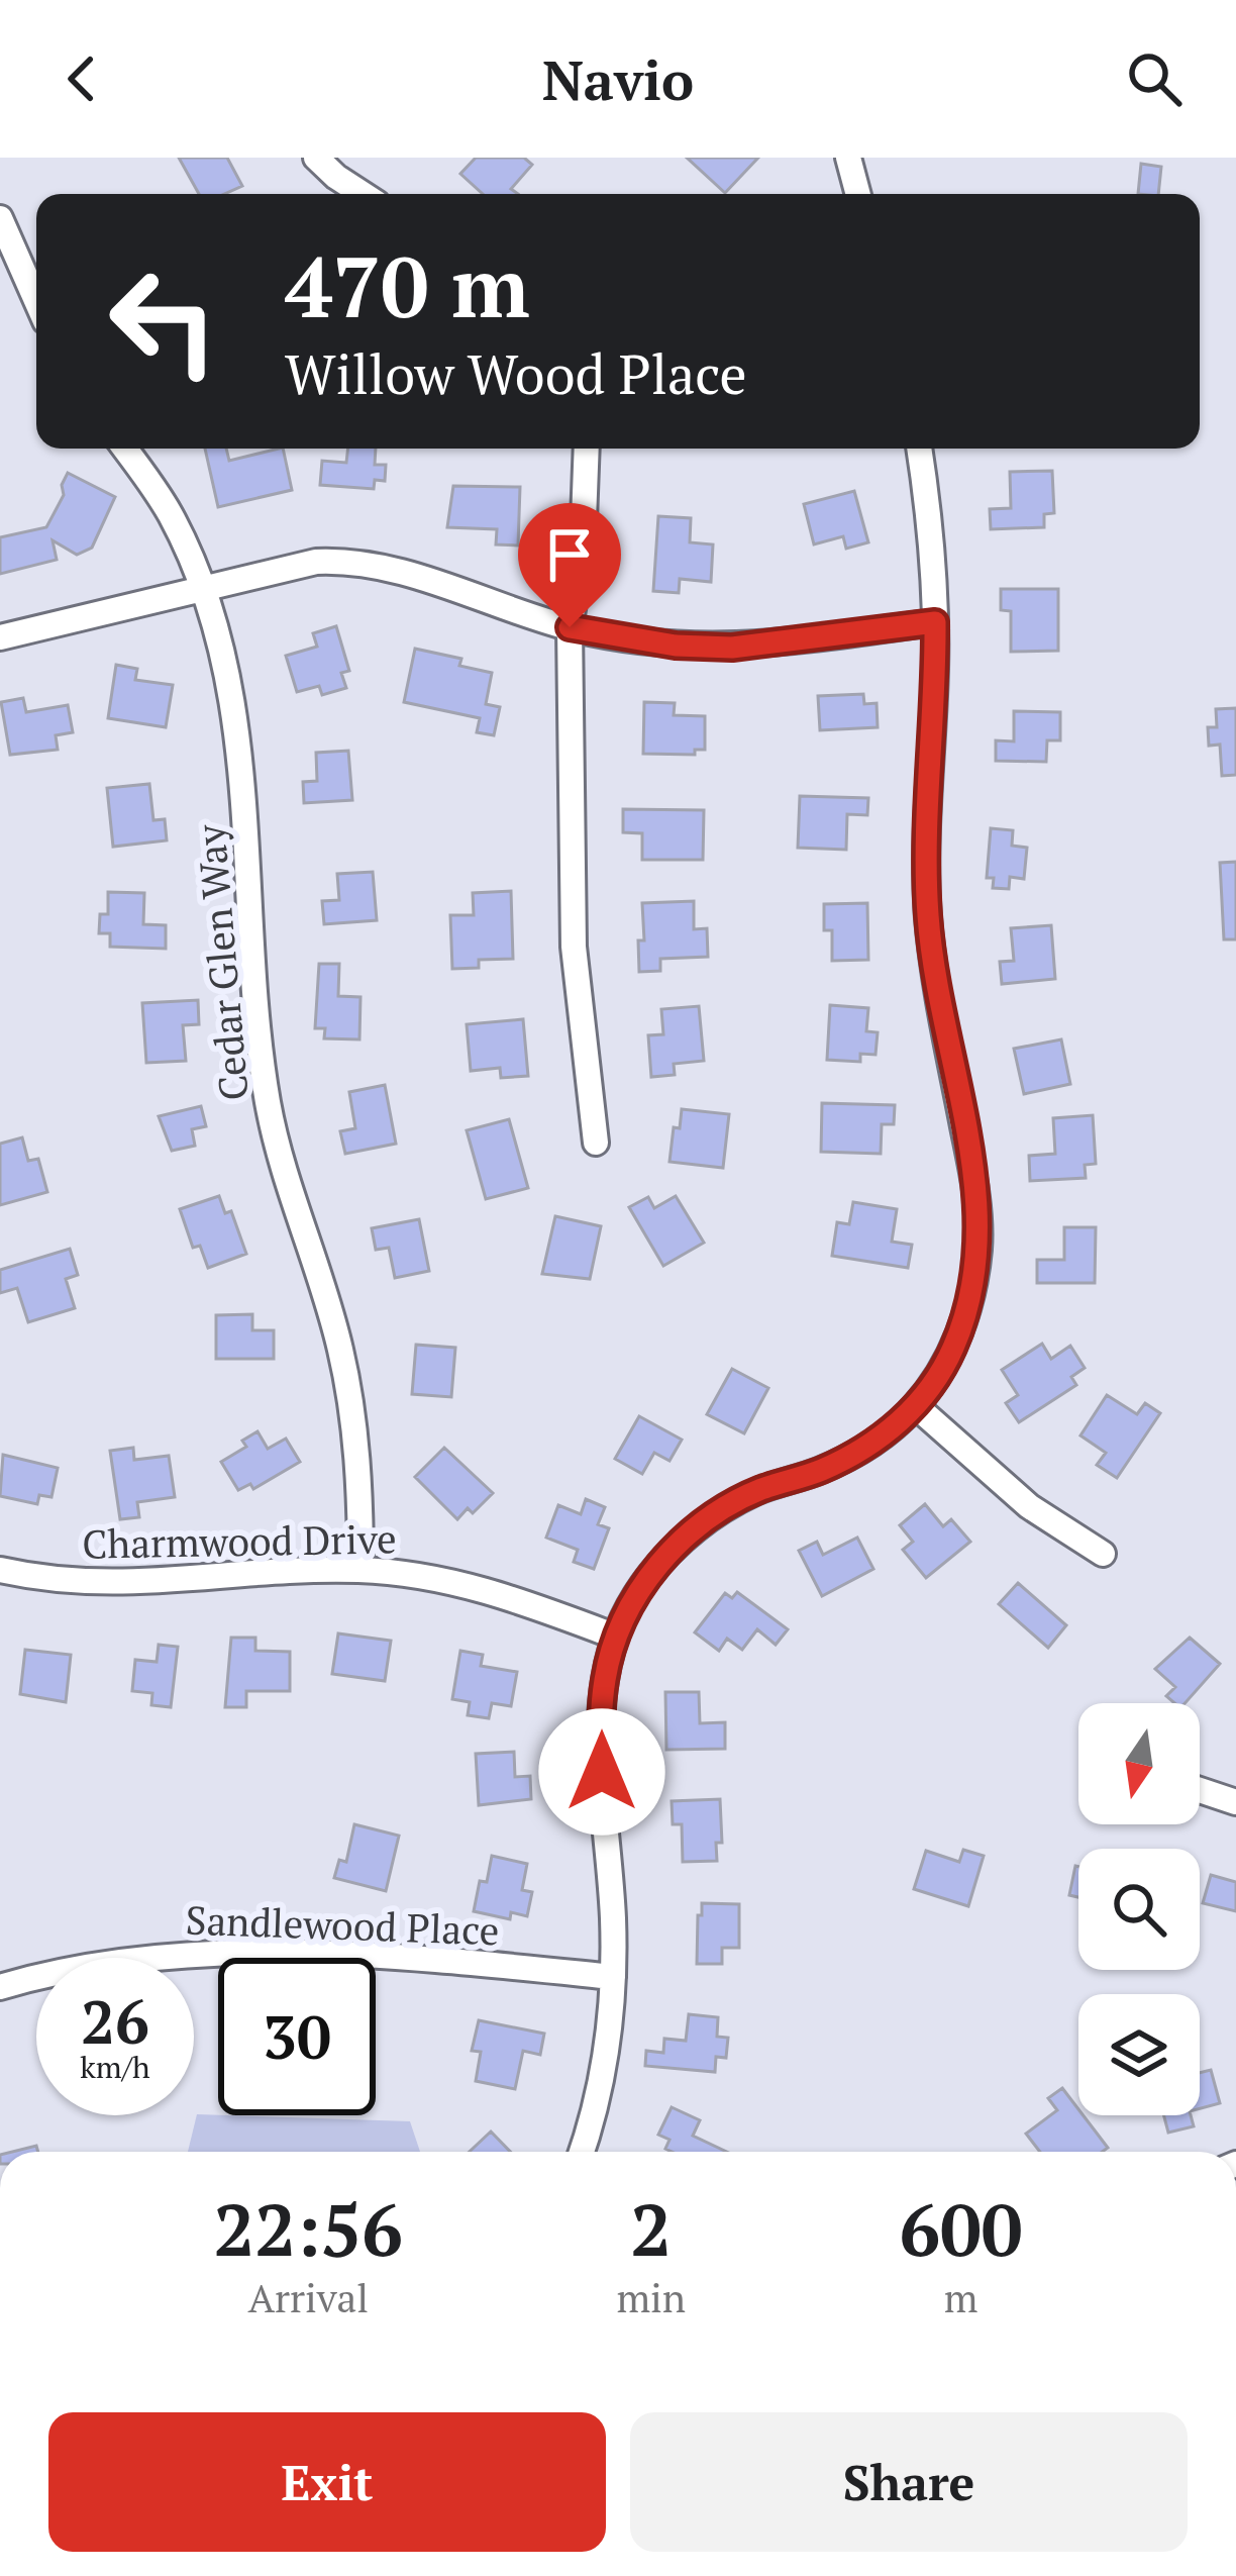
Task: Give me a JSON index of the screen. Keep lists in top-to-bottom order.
{
  "streets": {
    "street": ["Cedar Glen Way", "Charmwood Drive", "Sandlewood Place"]
  },
  "crossings": [
    ["Cedar Glen Way", "Charmwood Drive"]
  ],
  "north": "bottom",
  "page": {
    "header": "Navio",
    "turn": ["470 m", "Willow Wood Place"],
    "speed": "26 km/h",
    "limit": "30",
    "eta": [
      "22:56",
      "Arrival",
      "2",
      "min",
      "600",
      "m"
    ],
    "buttons": ["Exit", "Share"]
  }
}
